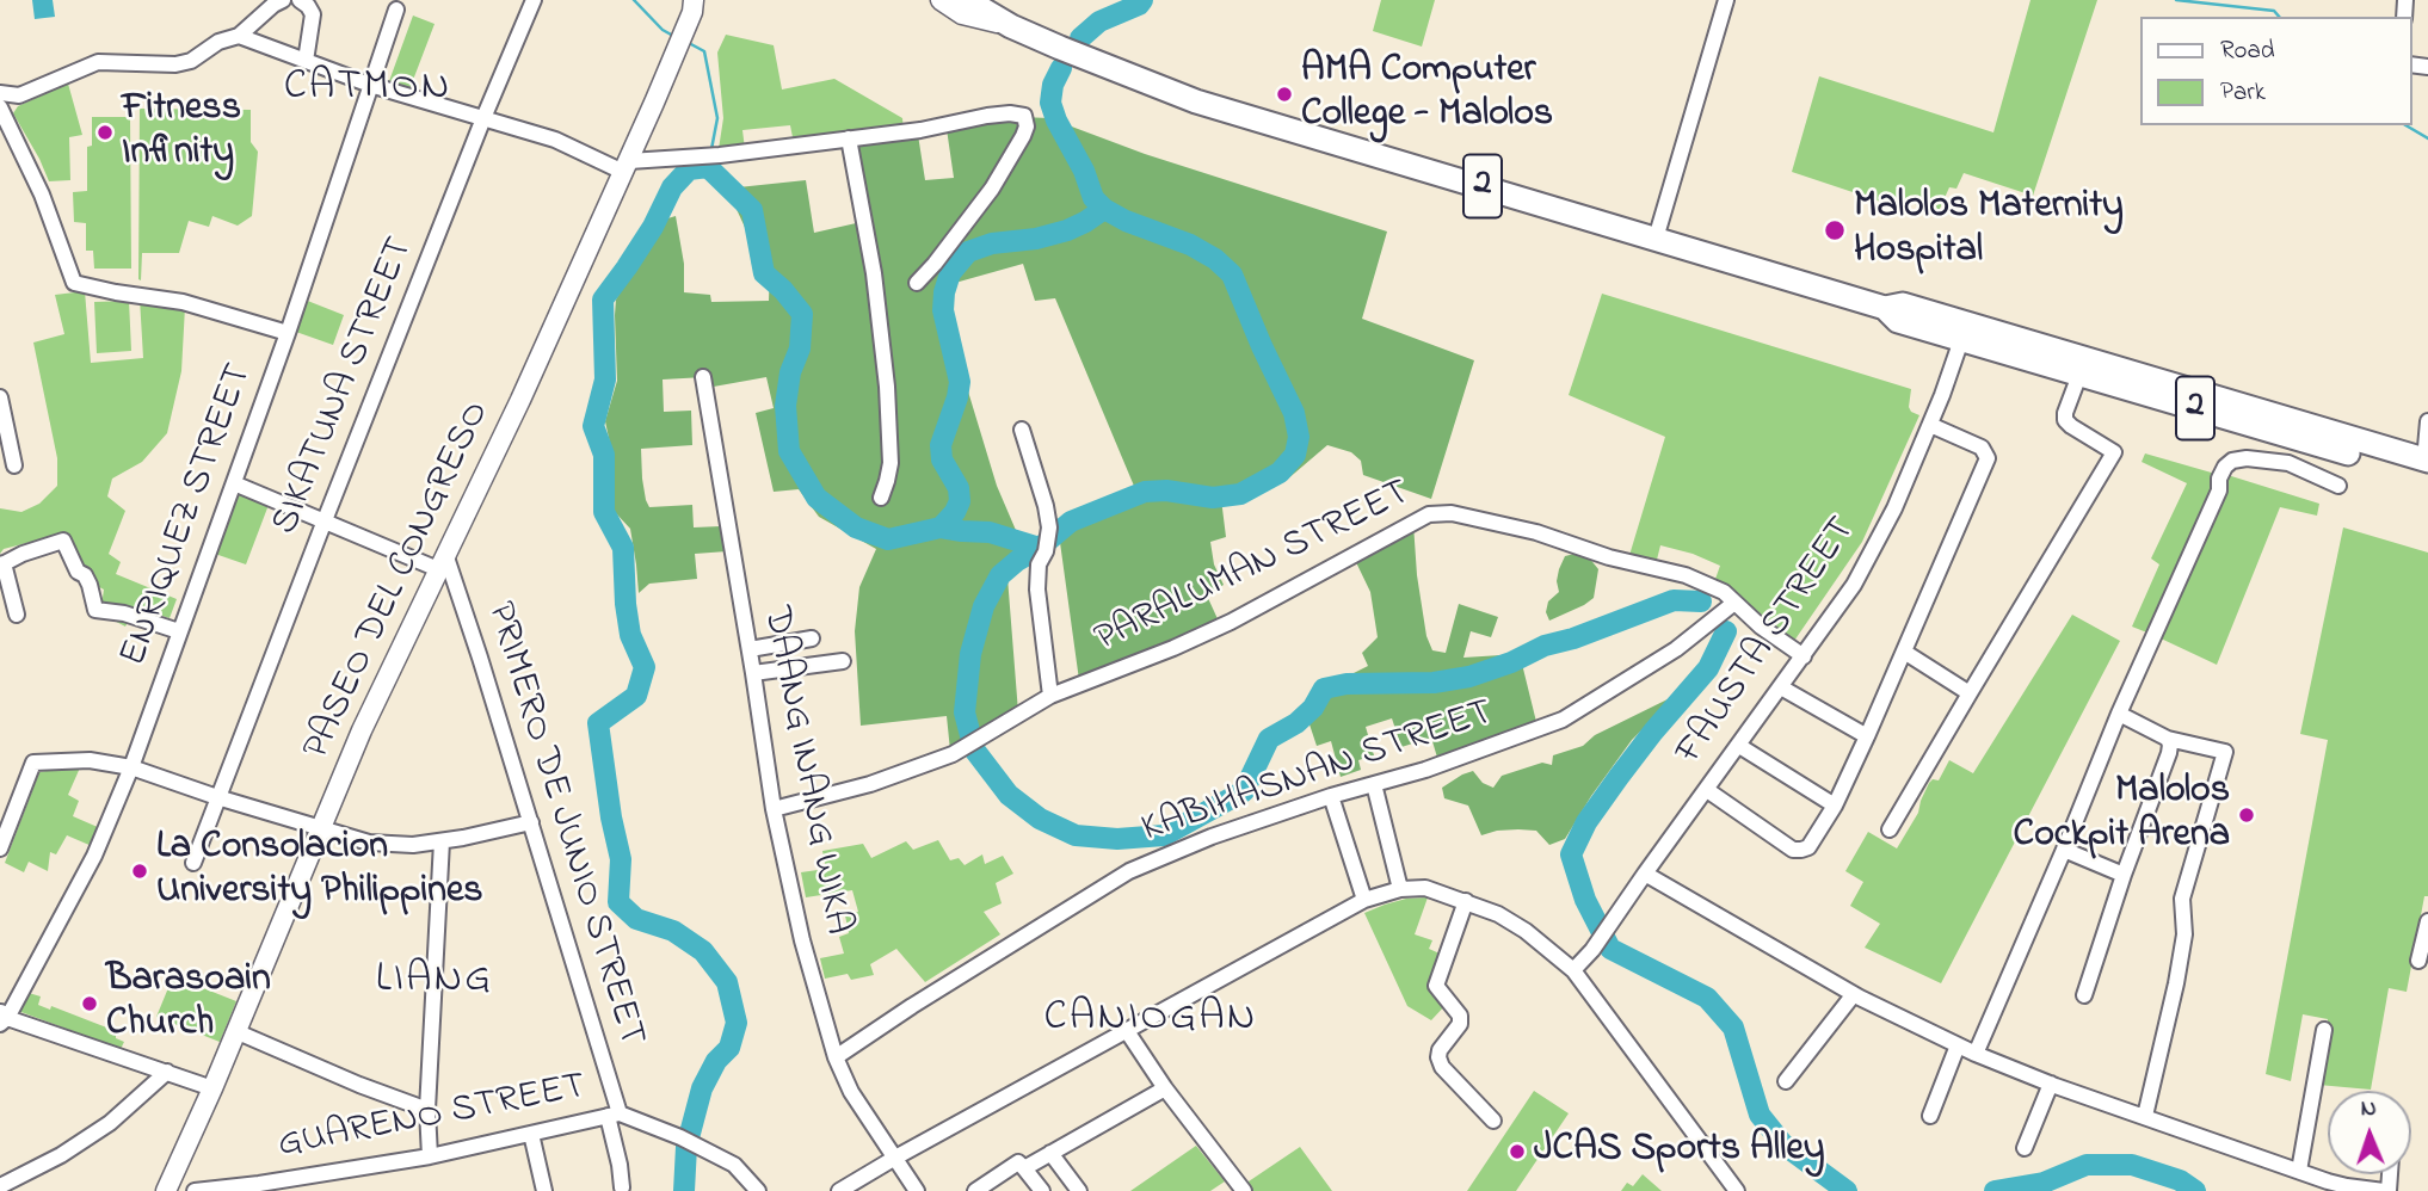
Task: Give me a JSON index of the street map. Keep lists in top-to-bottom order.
{
  "streets": {
    "highway": ["2"],
    "main road": ["PASEO DEL CONGRESO"],
    "street": [
      "SIKATUNA STREET",
      "ENRIQUEZ STREET",
      "PARALUMAN STREET",
      "FAUSTA STREET",
      "DAANG INANG WIKA",
      "KABIHASNAN STREET",
      "PRIMERO DE JUNIO STREET",
      "GUARENO STREET"
    ]
  },
  "crossings": [
    ["2", "FAUSTA STREET"],
    ["PARALUMAN STREET", "FAUSTA STREET"],
    ["PARALUMAN STREET", "DAANG INANG WIKA"],
    ["PARALUMAN STREET", "KABIHASNAN STREET"],
    ["PASEO DEL CONGRESO", "PRIMERO DE JUNIO STREET"],
    ["DAANG INANG WIKA", "KABIHASNAN STREET"],
    ["PRIMERO DE JUNIO STREET", "GUARENO STREET"]
  ],
  "districts": ["CATMON", "LIANG", "CANIOGAN"],
  "places": [
    "AMA Computer College - Malolos",
    "Fitness Infinity",
    "Malolos Maternity Hospital",
    "Malolos Cockpit Arena",
    "La Consolacion University Philippines",
    "Barasoain Church",
    "JCAS Sports Alley"
  ],
  "legend": ["Road", "Park"],
  "north": "top"
}
